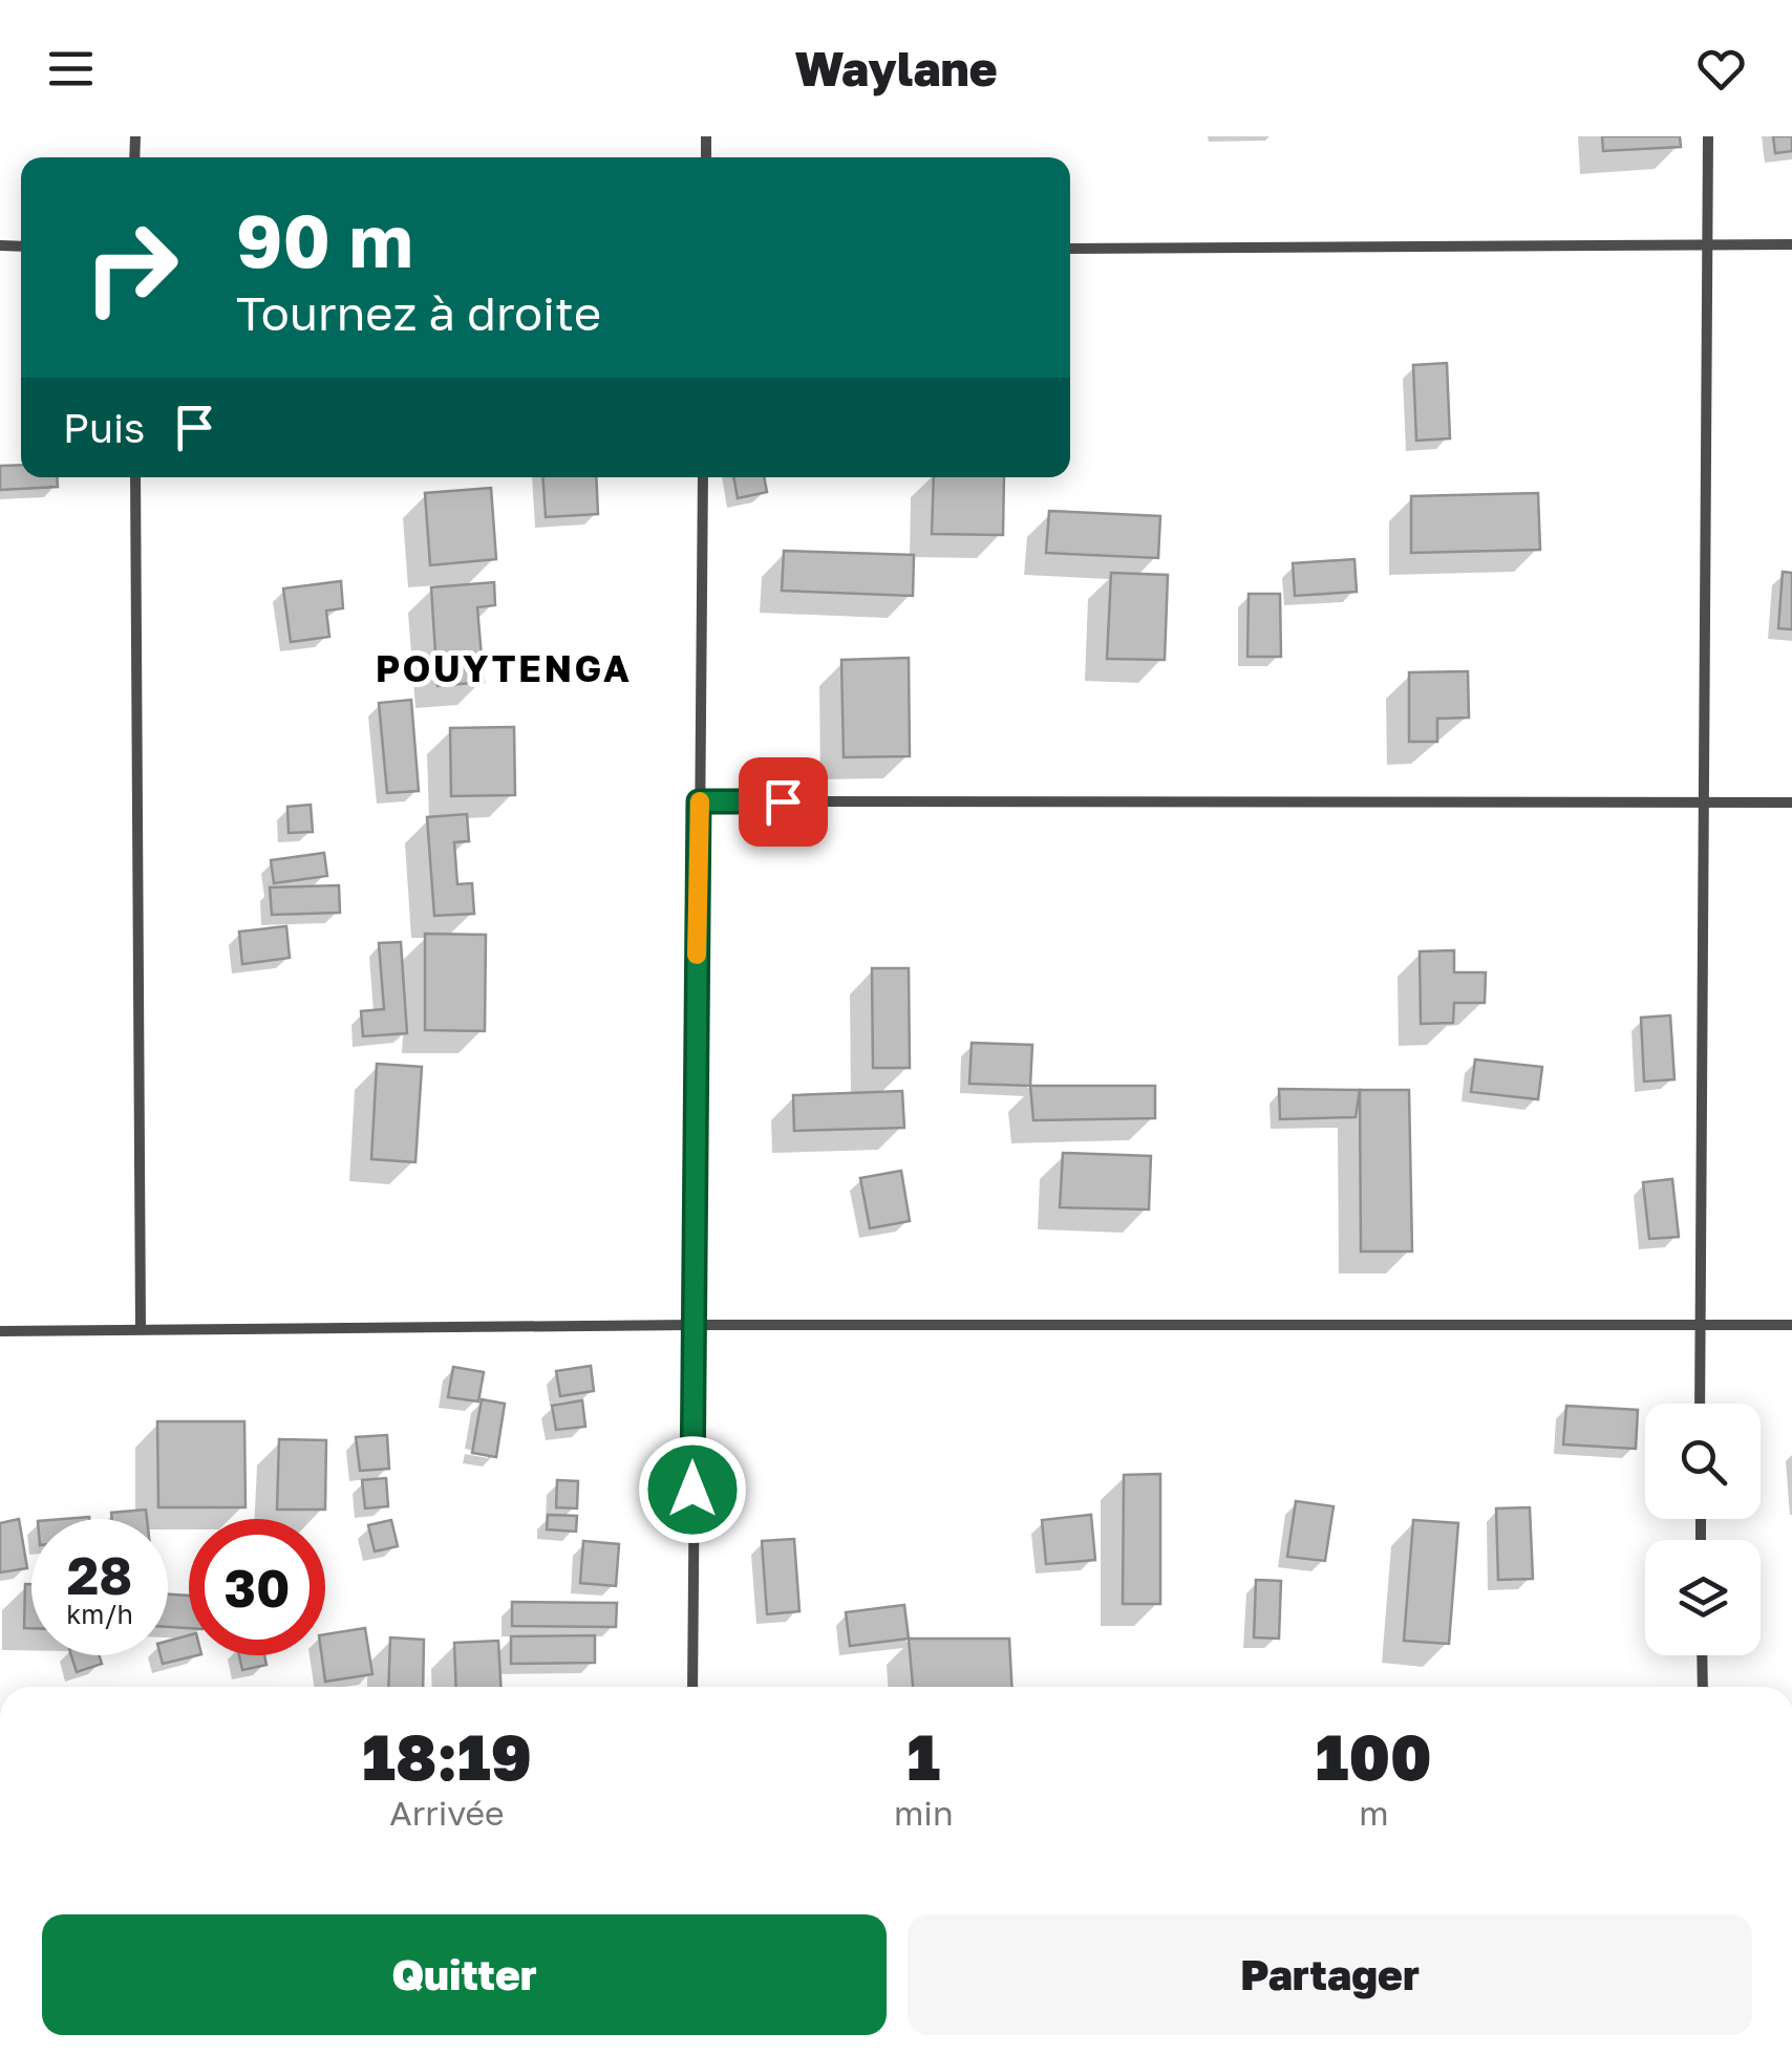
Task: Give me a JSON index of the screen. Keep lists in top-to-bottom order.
{
  "districts": ["POUYTENGA"],
  "page": {
    "header": "Waylane",
    "turn": ["90 m", "Tournez à droite"],
    "then": "Puis",
    "speed": "28 km/h",
    "limit": "30",
    "eta": [
      "18:19",
      "Arrivée",
      "1",
      "min",
      "100",
      "m"
    ],
    "buttons": ["Quitter", "Partager"]
  }
}
